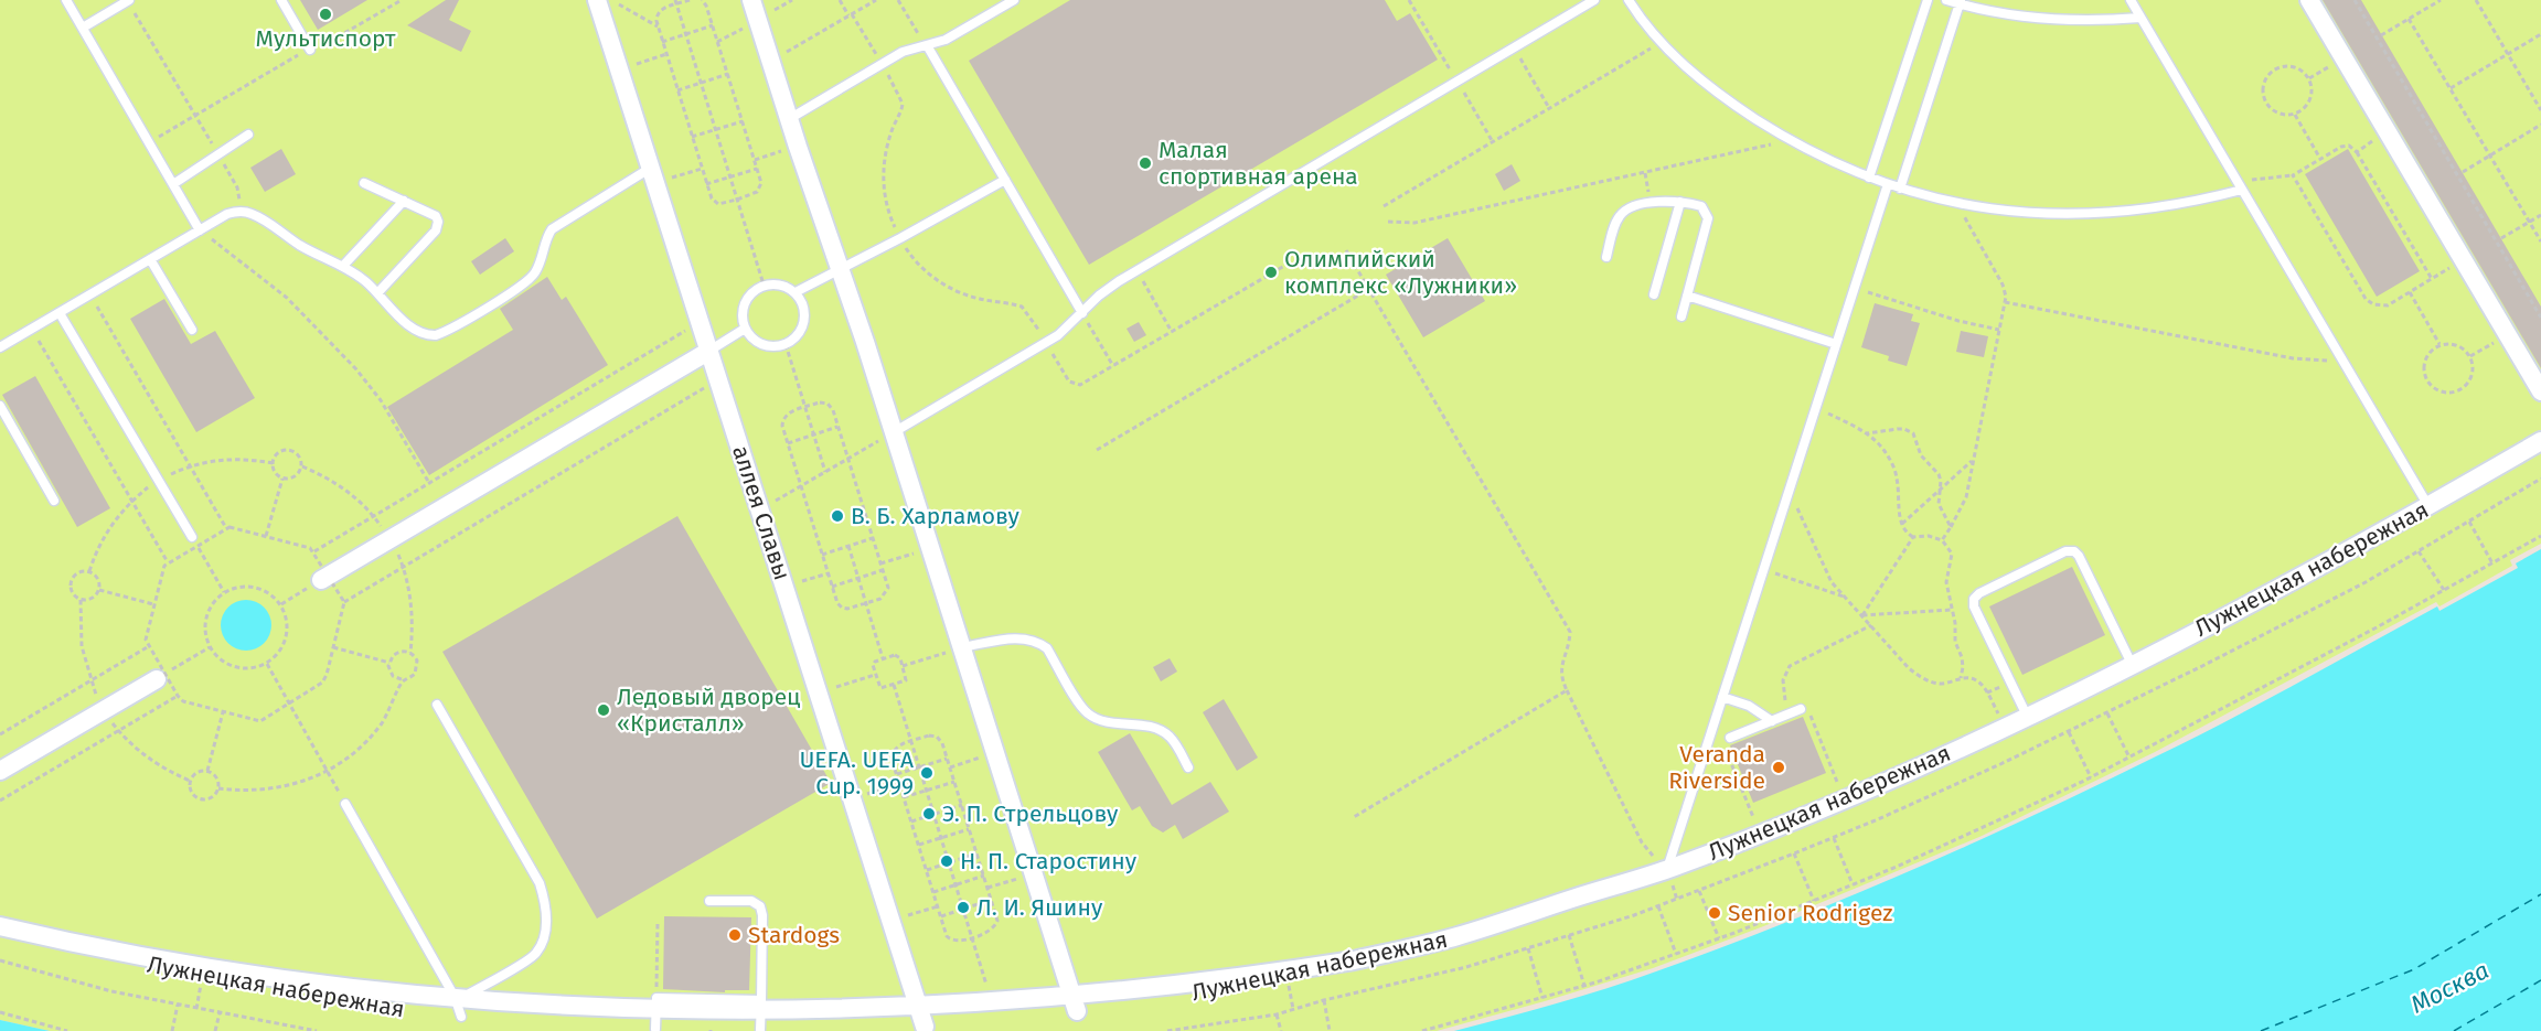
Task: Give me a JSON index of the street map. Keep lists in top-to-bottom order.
{
  "streets": {
    "street": ["аллея Славы", "Лужнецкая набережная"]
  },
  "water": ["Москва"],
  "places": [
    "Мультиспорт",
    "Малая спортивная арена",
    "Олимпийский комплекс «Лужники»",
    "В. Б. Харламову",
    "Ледовый дворец «Кристалл»",
    "Veranda Riverside",
    "UEFA. UEFA Cup. 1999",
    "Э. П. Стрельцову",
    "Н. П. Старостину",
    "Л. И. Яшину",
    "Senior Rodrigez",
    "Stardogs"
  ]
}
